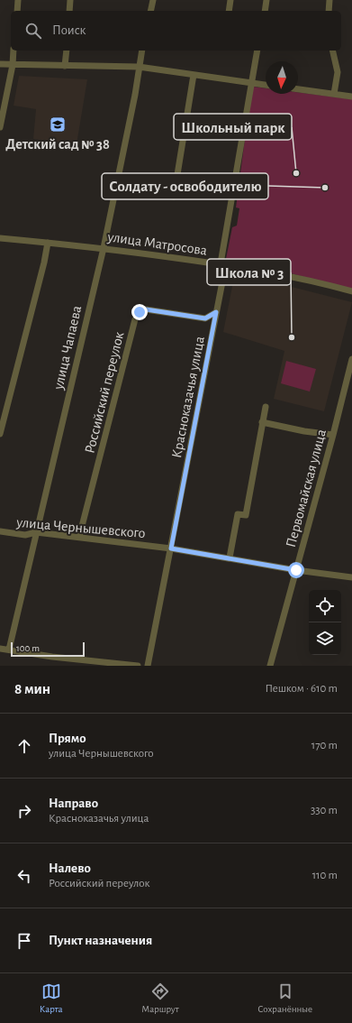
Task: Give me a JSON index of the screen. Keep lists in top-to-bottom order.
{
  "streets": {
    "street": [
      "улица Матросова",
      "улица Чапаева",
      "Российский переулок",
      "Красноказачья улица",
      "Первомайская улица",
      "улица Чернышевского"
    ]
  },
  "crossings": [
    ["улица Матросова", "улица Чапаева"],
    ["улица Матросова", "Красноказачья улица"],
    ["улица Чапаева", "улица Чернышевского"],
    ["Российский переулок", "Красноказачья улица"],
    ["Российский переулок", "улица Чернышевского"],
    ["Красноказачья улица", "улица Чернышевского"],
    ["Первомайская улица", "улица Чернышевского"]
  ],
  "places": {
    "school or university": ["Детский сад № 38"],
    "other": ["Школьный парк", "Солдату - освободителю", "Школа № 3"]
  },
  "scale_bar": "100 m",
  "north": "bottom",
  "page": {
    "search": "Поиск",
    "scale": "100 m",
    "heading": ["8 мин", "Пешком · 610 m"],
    "list": [
      ["Прямо", "улица Чернышевского", "170 m"],
      ["Направо", "Красноказачья улица", "330 m"],
      ["Налево", "Российский переулок", "110 m"],
      "Пункт назначения"
    ],
    "nav": ["Карта", "Маршрут", "Сохранённые"]
  }
}
